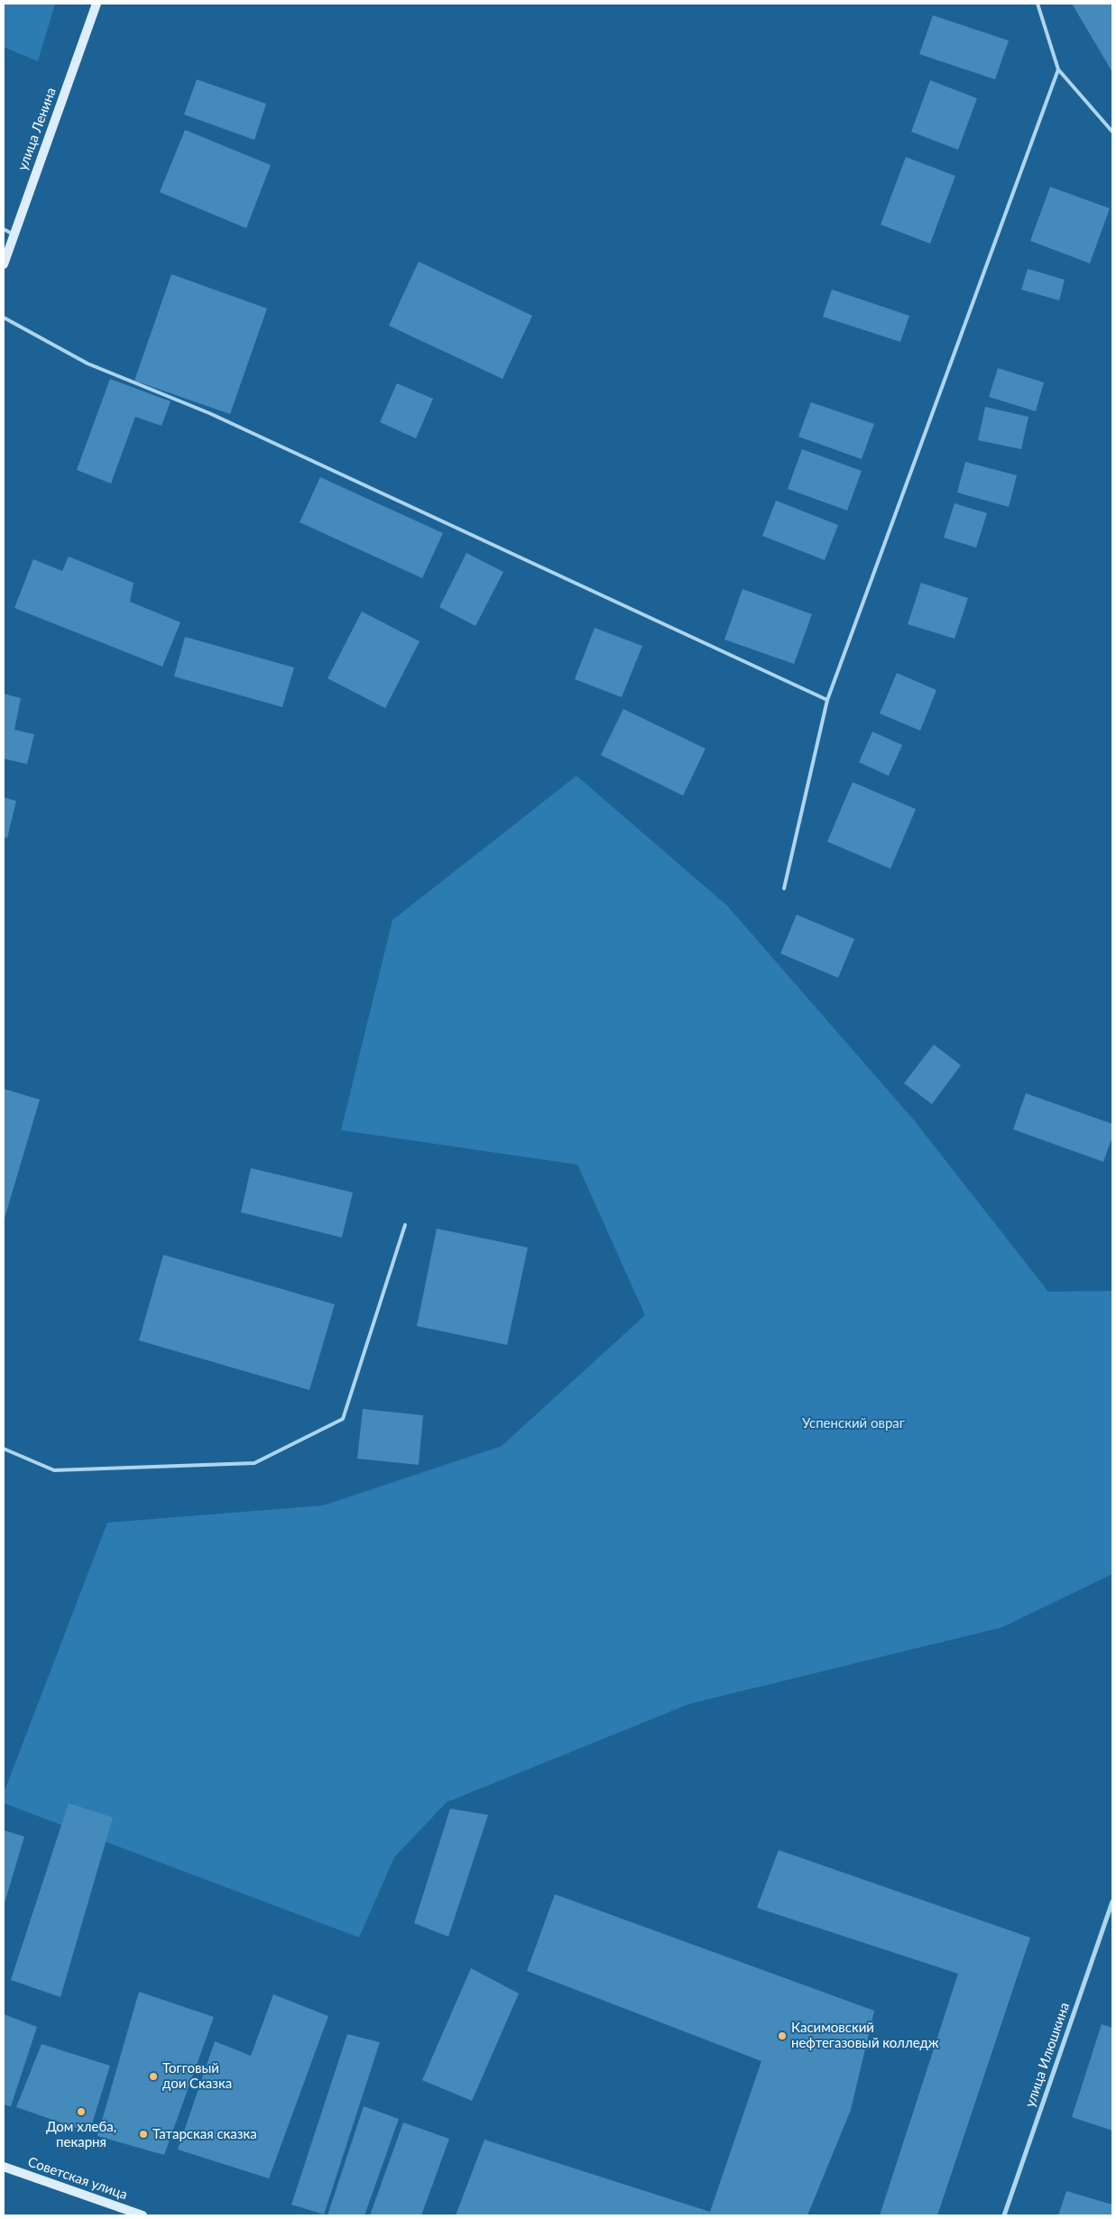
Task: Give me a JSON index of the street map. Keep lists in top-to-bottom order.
{
  "streets": {
    "street": ["улица Ленина", "улица Илюшкина", "Советская улица"]
  },
  "parks": ["Успенский овраг"],
  "places": [
    "Касимовский нефтегазовый колледж",
    "Тогговый дои Сказка",
    "Дом хлеба, пекарня",
    "Татарская сказка"
  ]
}
